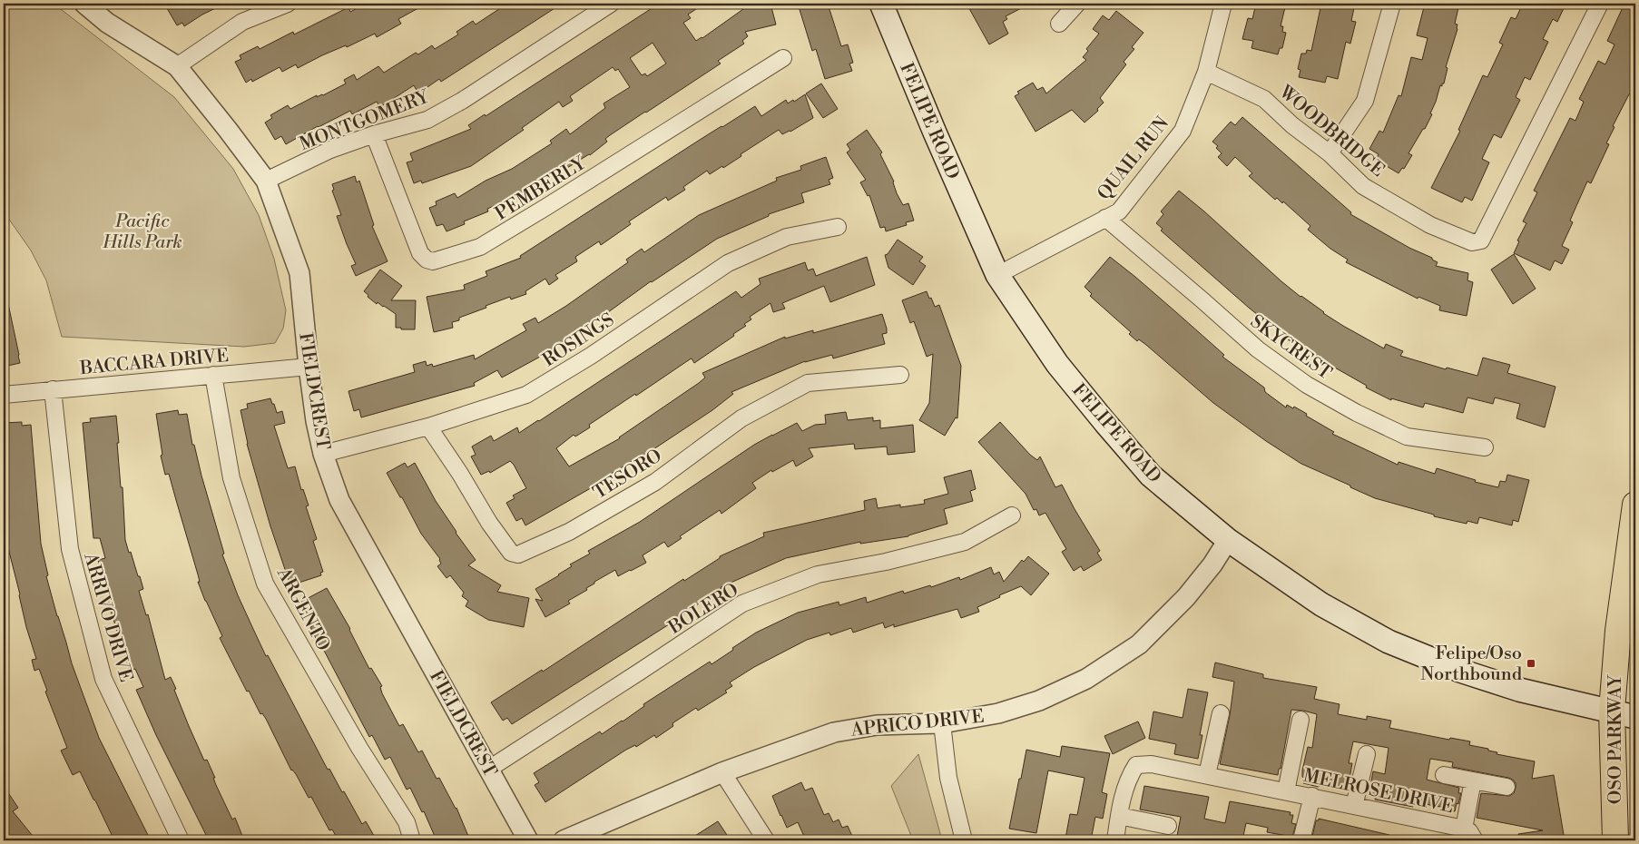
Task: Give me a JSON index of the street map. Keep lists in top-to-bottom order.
{
  "streets": {
    "main road": ["FELIPE ROAD", "OSO PARKWAY"],
    "street": [
      "MONTGOMERY",
      "WOODBRIDGE",
      "QUAIL RUN",
      "PEMBERLY",
      "ROSINGS",
      "SKYCREST",
      "BACCARA DRIVE",
      "FIELDCREST",
      "TESORO",
      "BOLERO",
      "ARGENTO",
      "ARRIVO DRIVE",
      "APRICO DRIVE",
      "MELROSE DRIVE"
    ]
  },
  "crossings": [
    ["MONTGOMERY", "PEMBERLY"],
    ["MONTGOMERY", "FIELDCREST"],
    ["FELIPE ROAD", "QUAIL RUN"],
    ["FELIPE ROAD", "APRICO DRIVE"],
    ["FELIPE ROAD", "OSO PARKWAY"],
    ["WOODBRIDGE", "QUAIL RUN"],
    ["QUAIL RUN", "SKYCREST"],
    ["ROSINGS", "FIELDCREST"],
    ["ROSINGS", "TESORO"],
    ["BACCARA DRIVE", "FIELDCREST"],
    ["BACCARA DRIVE", "ARGENTO"],
    ["BACCARA DRIVE", "ARRIVO DRIVE"],
    ["FIELDCREST", "BOLERO"]
  ],
  "parks": ["Pacific Hills Park"],
  "places": {
    "transit": ["Felipe/Oso Northbound"]
  }
}
